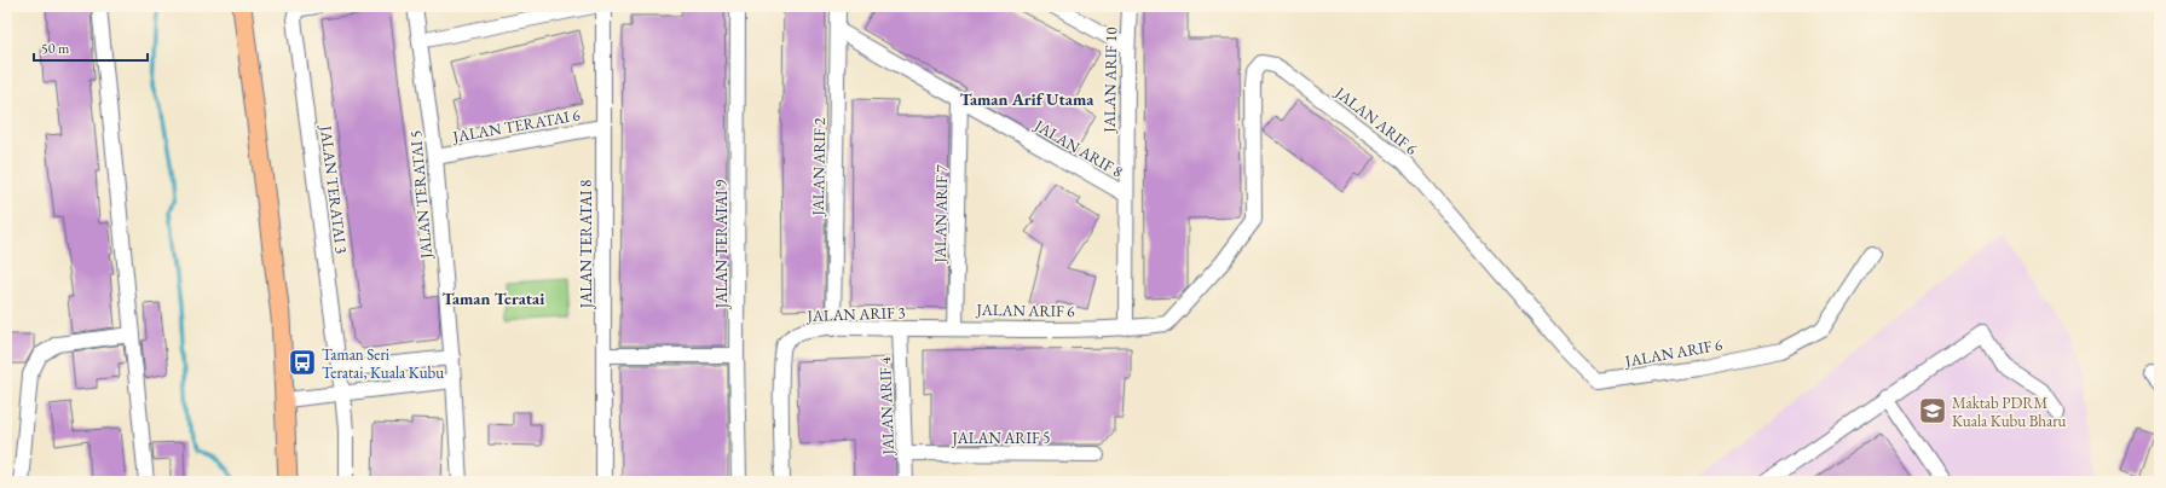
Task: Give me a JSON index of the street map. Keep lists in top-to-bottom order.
{
  "streets": {
    "street": [
      "JALAN ARIF 10",
      "JALAN ARIF 6",
      "JALAN TERATAI 6",
      "JALAN ARIF 8",
      "JALAN ARIF 2",
      "JALAN TERATAI 3",
      "JALAN TERATAI 5",
      "JALAN ARIF 7",
      "JALAN TERATAI 8",
      "JALAN TERATAI 9",
      "JALAN ARIF 3",
      "JALAN ARIF 4",
      "JALAN ARIF 5"
    ]
  },
  "crossings": [
    ["JALAN ARIF 10", "JALAN ARIF 6"],
    ["JALAN ARIF 10", "JALAN ARIF 8"],
    ["JALAN ARIF 6", "JALAN ARIF 7"],
    ["JALAN ARIF 6", "JALAN ARIF 3"],
    ["JALAN TERATAI 6", "JALAN TERATAI 5"],
    ["JALAN TERATAI 6", "JALAN TERATAI 8"],
    ["JALAN ARIF 8", "JALAN ARIF 2"],
    ["JALAN ARIF 8", "JALAN ARIF 7"],
    ["JALAN ARIF 2", "JALAN ARIF 3"],
    ["JALAN ARIF 7", "JALAN ARIF 3"],
    ["JALAN ARIF 3", "JALAN ARIF 4"],
    ["JALAN ARIF 4", "JALAN ARIF 5"]
  ],
  "districts": ["Taman Arif Utama", "Taman Teratai"],
  "places": {
    "bus stop": ["Taman Seri Teratai, Kuala Kubu"],
    "school or university": ["Maktab PDRM Kuala Kubu Bharu"]
  },
  "scale_bar": "50 m"
}
